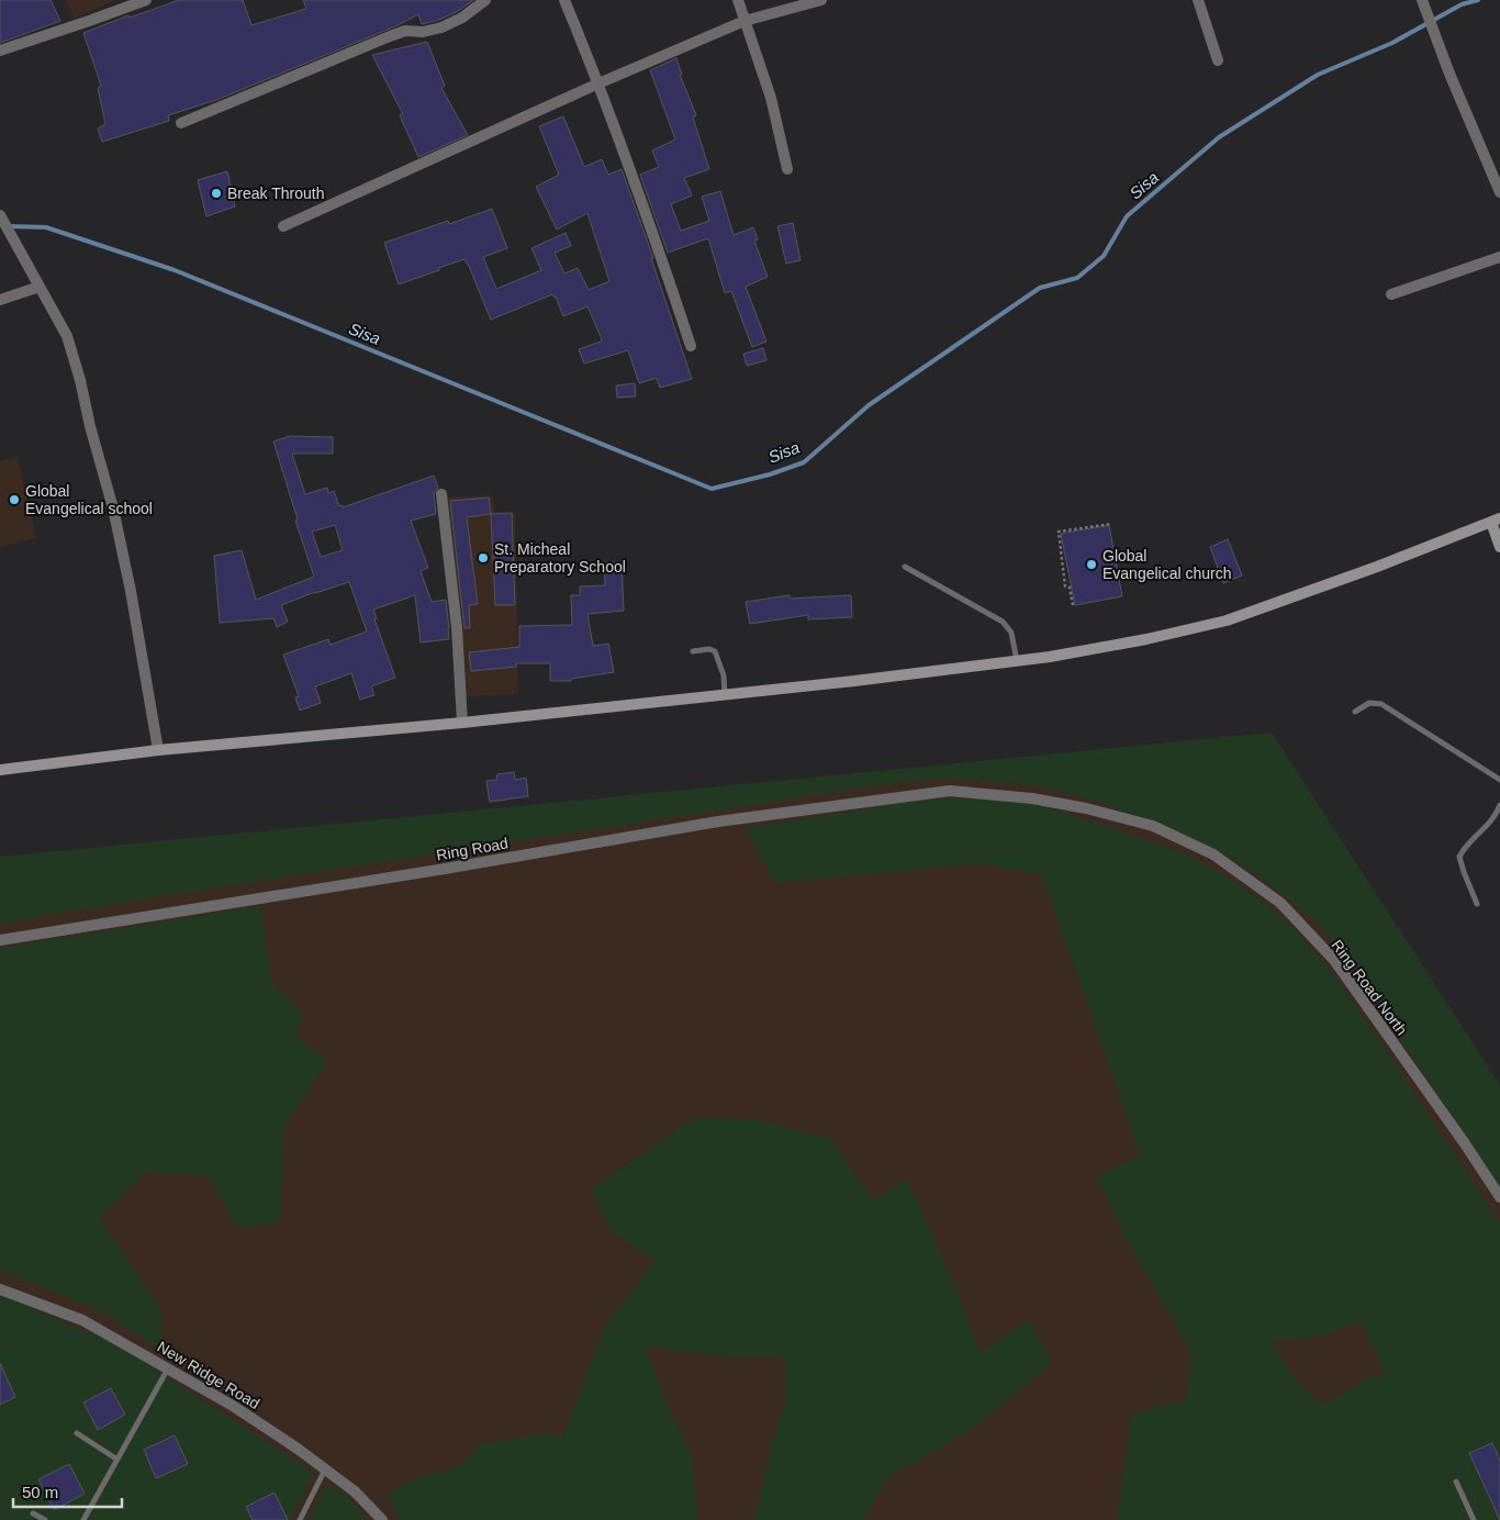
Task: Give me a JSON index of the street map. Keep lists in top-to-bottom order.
{
  "streets": {
    "street": ["Ring Road", "Ring Road North", "New Ridge Road"]
  },
  "crossings": [
    ["Ring Road", "Ring Road North"]
  ],
  "water": ["Sisa"],
  "places": [
    "Break Throuth",
    "Global Evangelical school",
    "St. Micheal Preparatory School",
    "Global Evangelical church"
  ],
  "scale_bar": "50 m"
}
